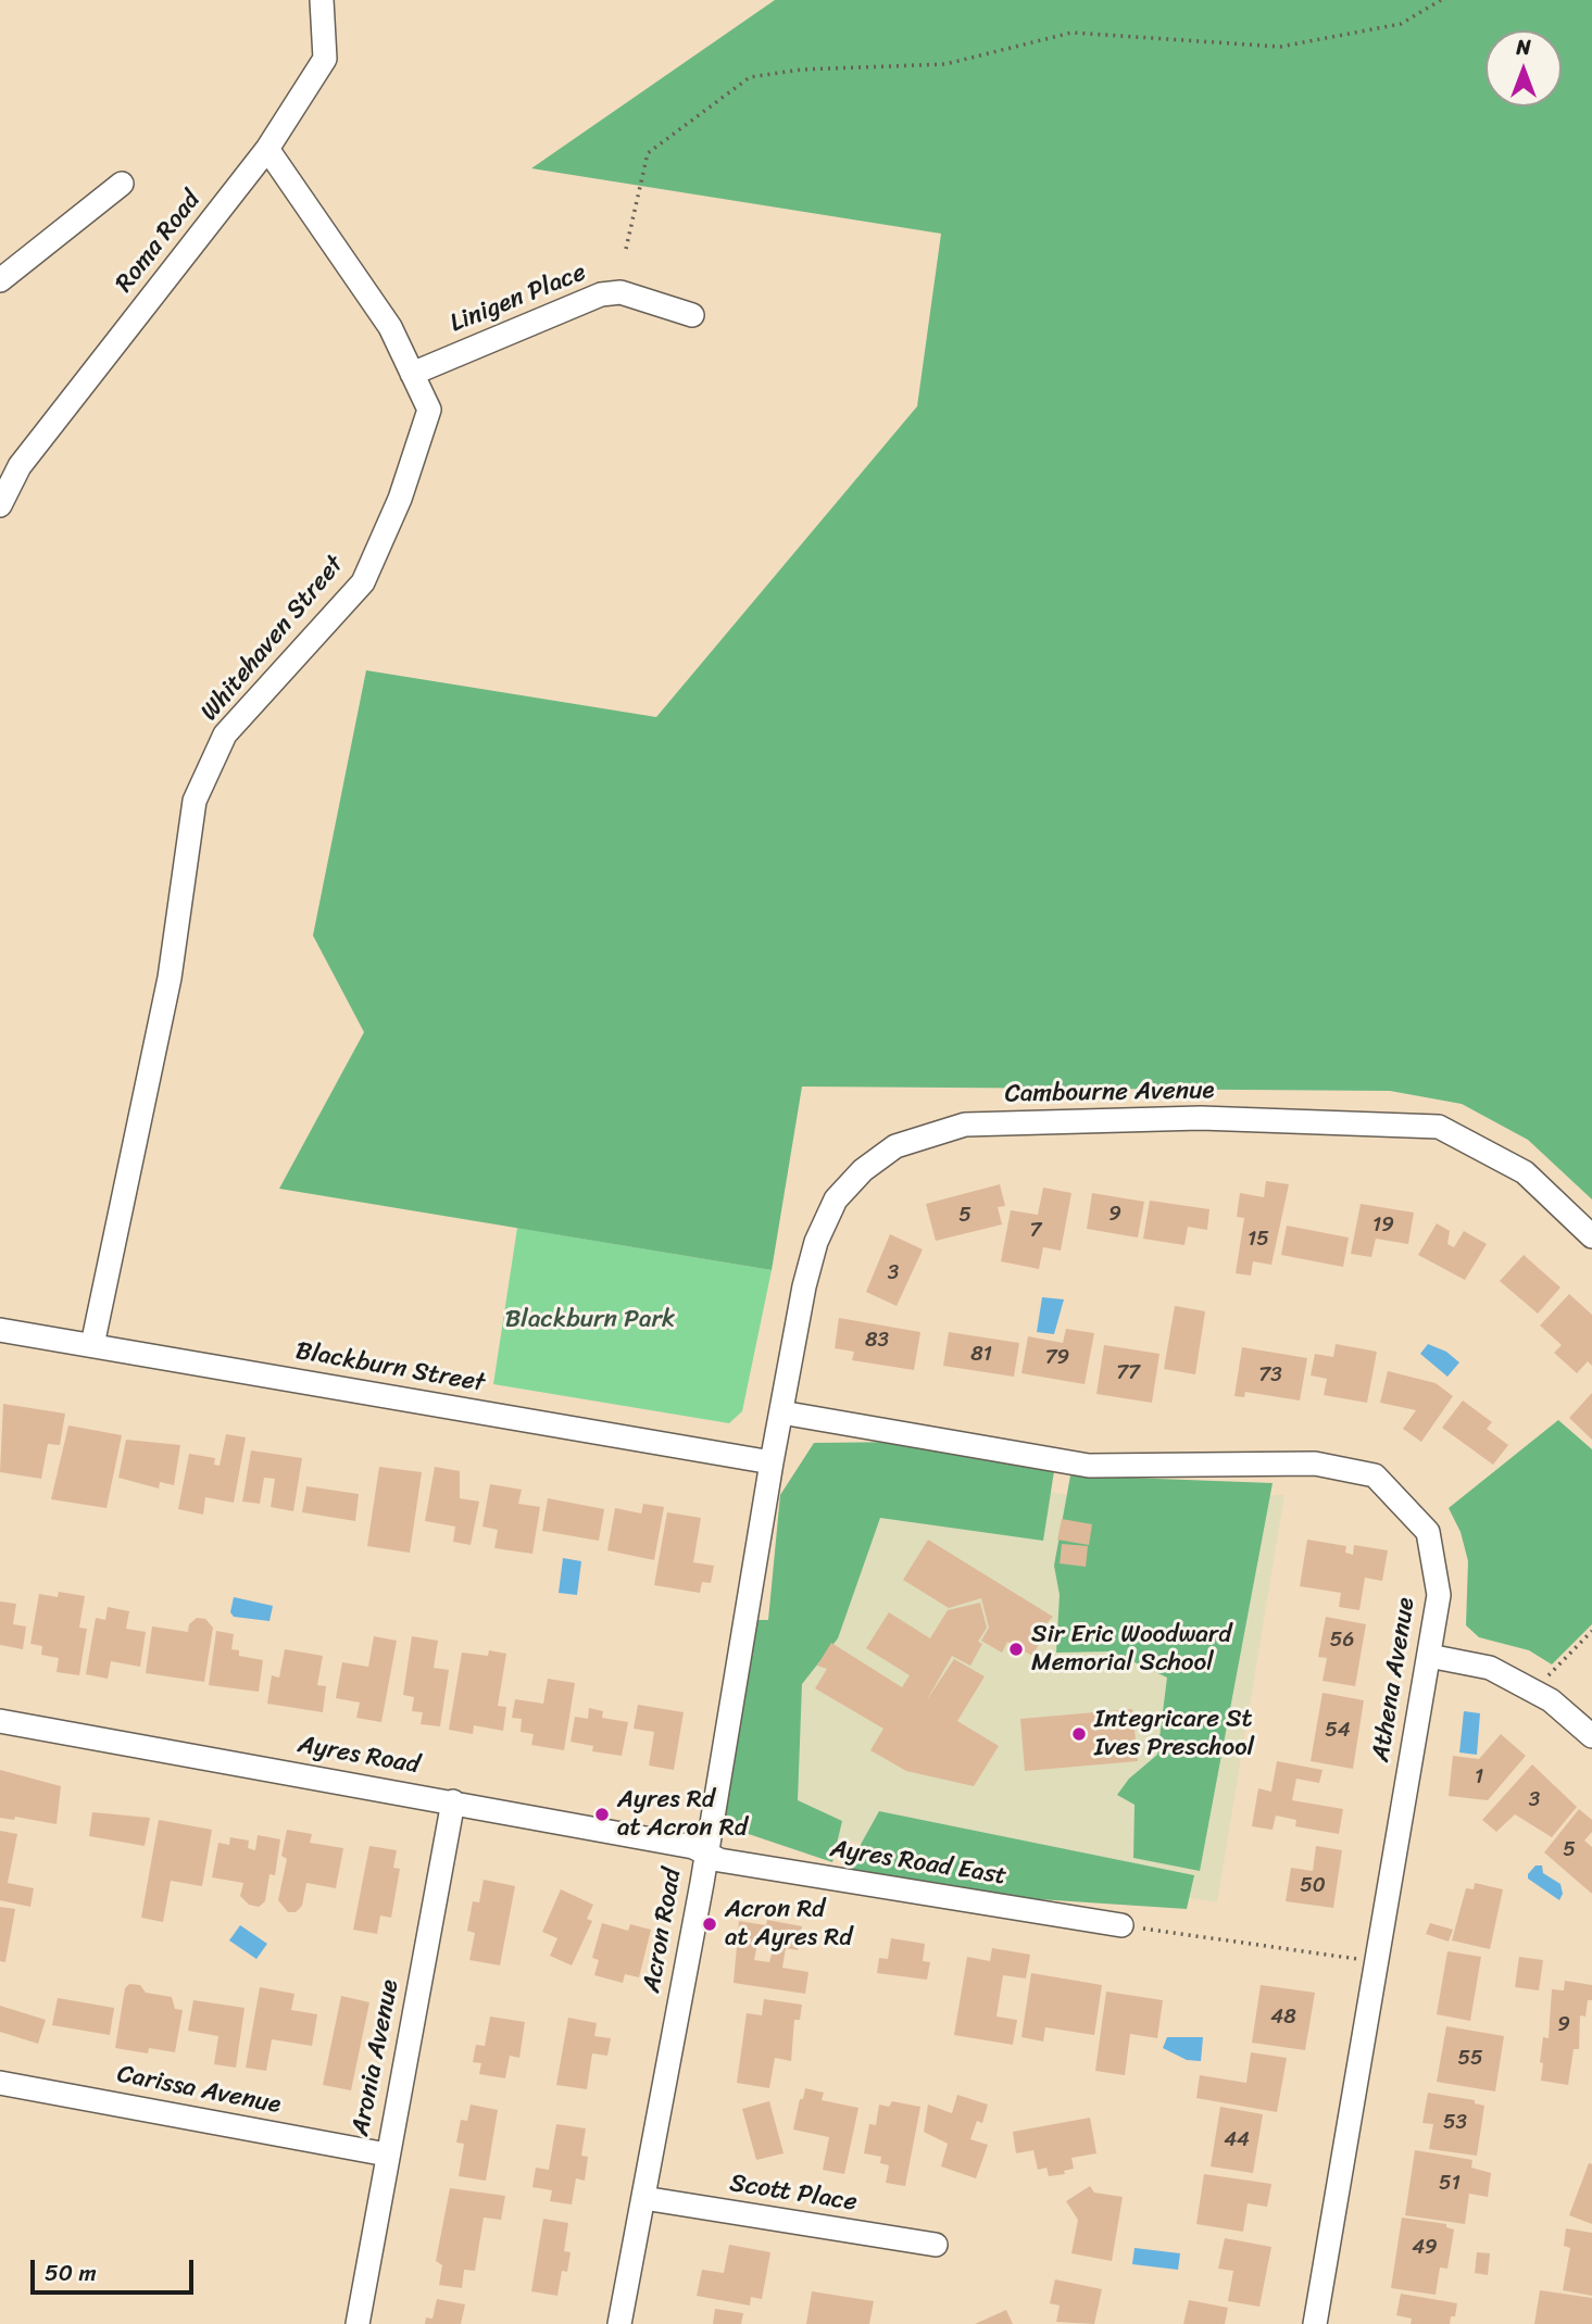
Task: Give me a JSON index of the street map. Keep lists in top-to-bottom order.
{
  "streets": {
    "street": [
      "Roma Road",
      "Linigen Place",
      "Whitehaven Street",
      "Cambourne Avenue",
      "Blackburn Street",
      "Athena Avenue",
      "Ayres Road",
      "Ayres Road East",
      "Acron Road",
      "Aronia Avenue",
      "Carissa Avenue",
      "Scott Place"
    ]
  },
  "crossings": [
    ["Roma Road", "Whitehaven Street"],
    ["Linigen Place", "Whitehaven Street"],
    ["Whitehaven Street", "Blackburn Street"],
    ["Cambourne Avenue", "Athena Avenue"],
    ["Cambourne Avenue", "Acron Road"],
    ["Blackburn Street", "Acron Road"],
    ["Athena Avenue", "Acron Road"],
    ["Ayres Road", "Ayres Road East"],
    ["Ayres Road", "Acron Road"],
    ["Ayres Road", "Aronia Avenue"],
    ["Ayres Road East", "Acron Road"],
    ["Acron Road", "Scott Place"],
    ["Aronia Avenue", "Carissa Avenue"]
  ],
  "parks": ["Blackburn Park"],
  "places": [
    "Sir Eric Woodward Memorial School",
    "Integricare St Ives Preschool",
    "Ayres Rd at Acron Rd",
    "Acron Rd at Ayres Rd"
  ],
  "house_numbers": [
    "9",
    "5",
    "19",
    "7",
    "15",
    "3",
    "83",
    "81",
    "79",
    "77",
    "73",
    "56",
    "54",
    "1",
    "3",
    "5",
    "50",
    "48",
    "9",
    "55",
    "53",
    "44",
    "51",
    "49"
  ],
  "scale_bar": "50 m",
  "north": "top"
}
